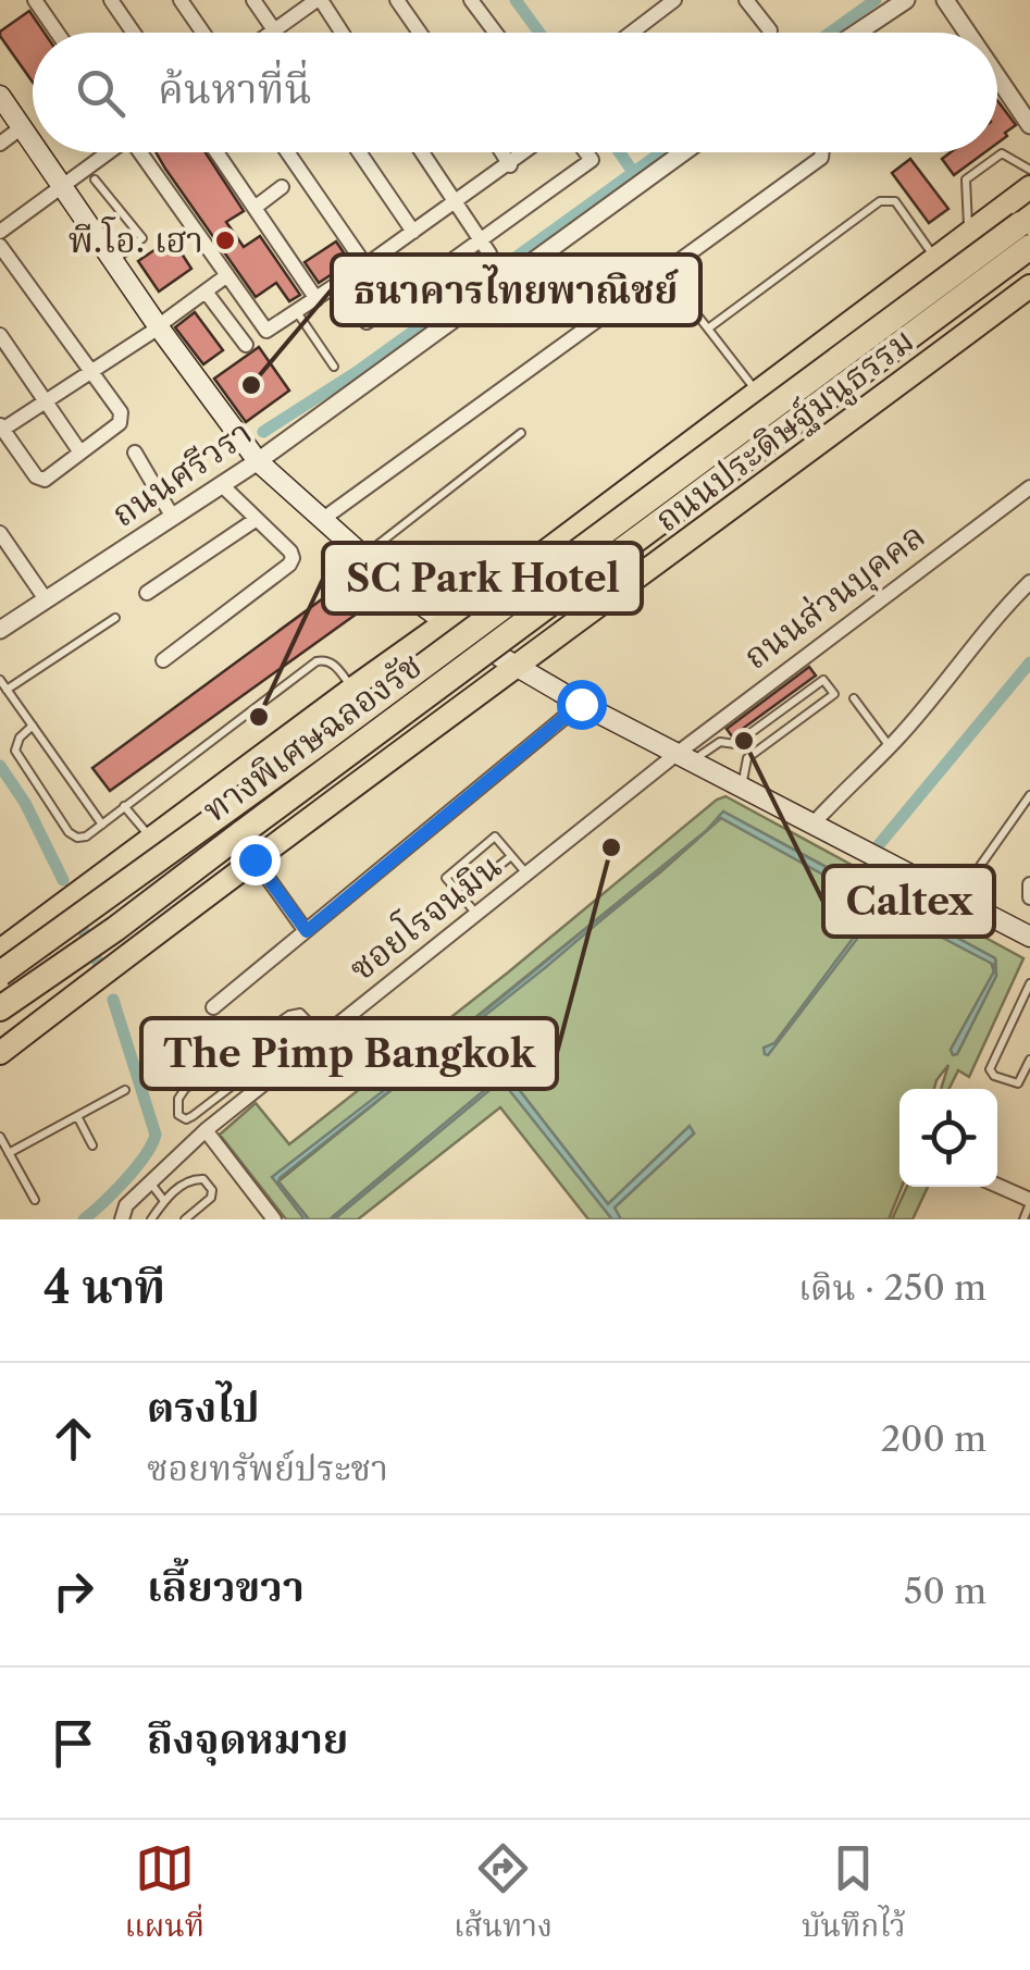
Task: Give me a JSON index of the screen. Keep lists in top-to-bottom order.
{
  "streets": {
    "highway": ["ทางพิเศษฉลองรัช"],
    "main road": ["ถนนประดิษฐ์มนูธรรม"],
    "street": ["ถนนศรีวรา", "ถนนส่วนบุคคล", "ซอยโรจนมิน"]
  },
  "crossings": [
    ["ถนนส่วนบุคคล", "ซอยโรจนมิน"]
  ],
  "places": [
    "พี.โอ. เฮา",
    "ธนาคารไทยพาณิชย์",
    "SC Park Hotel",
    "Caltex",
    "The Pimp Bangkok"
  ],
  "page": {
    "search": "ค้นหาที่นี่",
    "heading": ["4 นาที", "เดิน · 250 m"],
    "list": [
      ["ตรงไป", "ซอยทรัพย์ประชา", "200 m"],
      ["เลี้ยวขวา", "50 m"],
      "ถึงจุดหมาย"
    ],
    "nav": ["แผนที่", "เส้นทาง", "บันทึกไว้"]
  }
}
